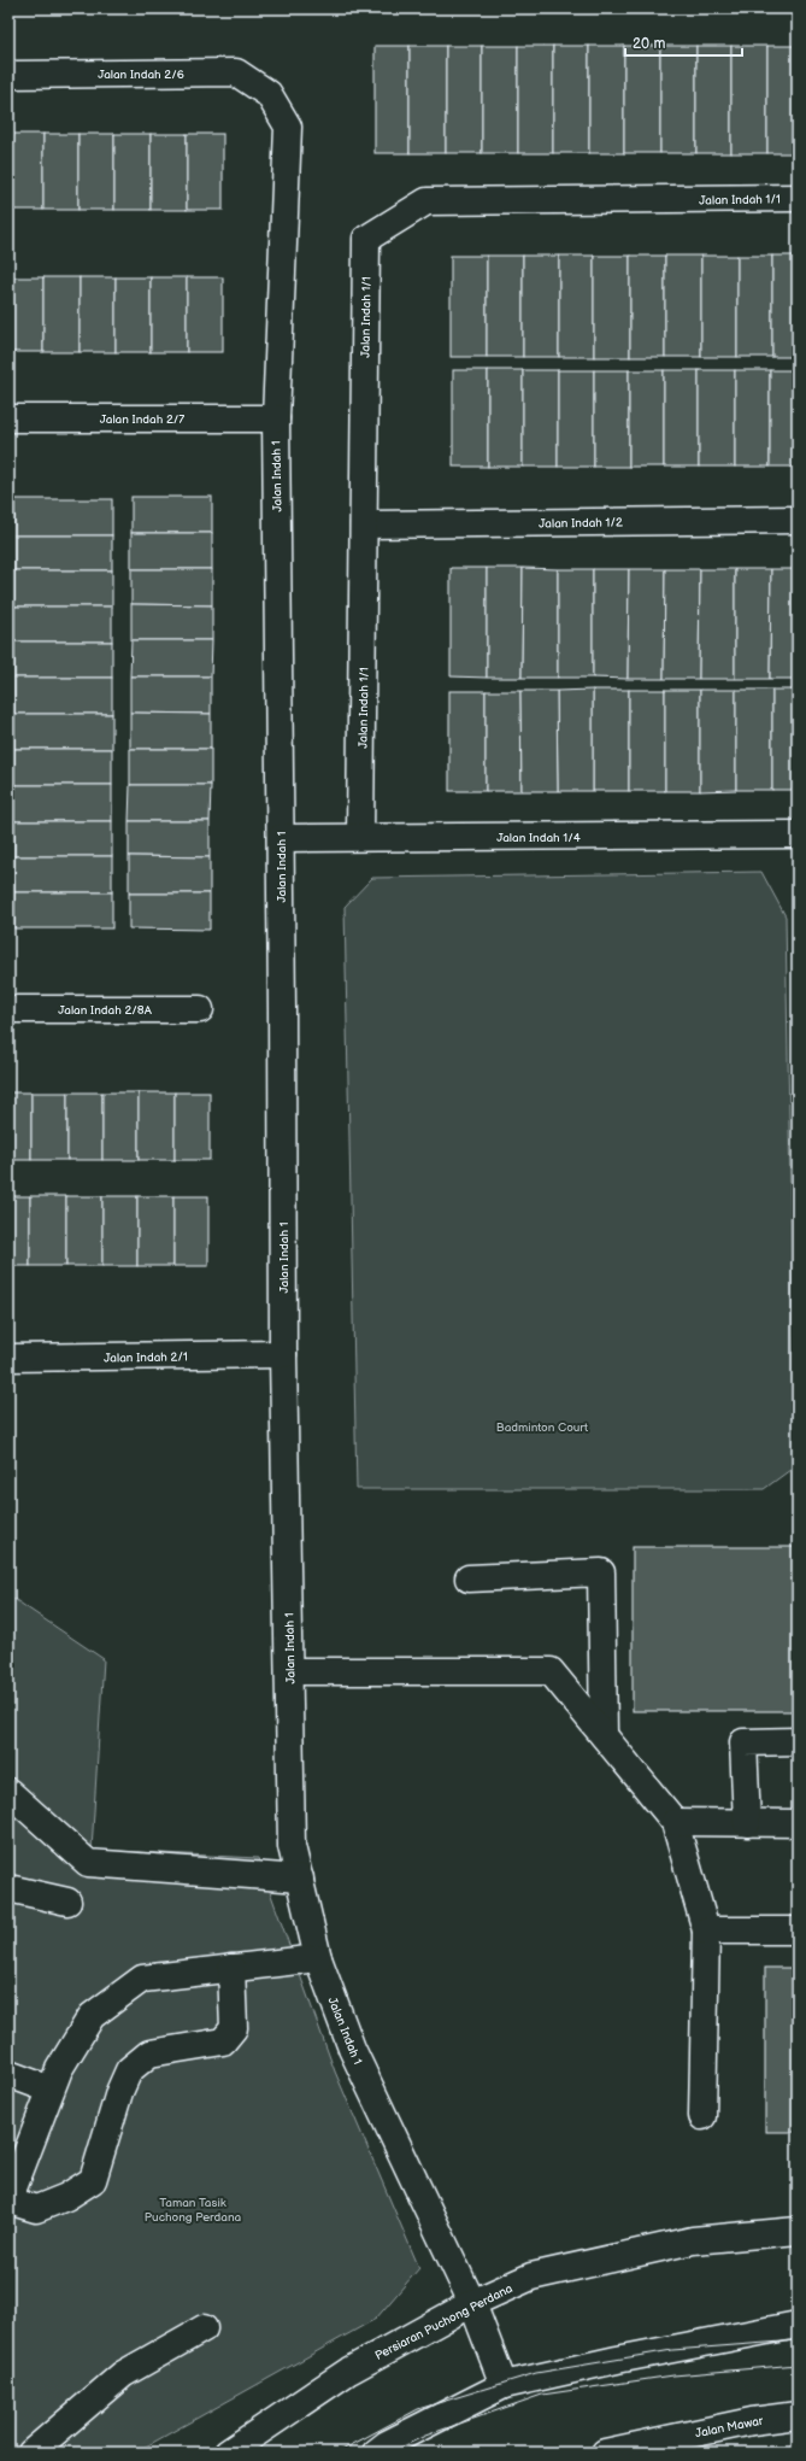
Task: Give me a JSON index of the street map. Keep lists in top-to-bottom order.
{
  "streets": {
    "street": [
      "Jalan Indah 2/6",
      "Jalan Indah 1/1",
      "Jalan Indah 2/7",
      "Jalan Indah 1",
      "Jalan Indah 1/2",
      "Jalan Indah 1/4",
      "Jalan Indah 2/8A",
      "Jalan Indah 2/1",
      "Persiaran Puchong Perdana",
      "Jalan Mawar"
    ]
  },
  "crossings": [
    ["Jalan Indah 2/6", "Jalan Indah 1"],
    ["Jalan Indah 1/1", "Jalan Indah 1/2"],
    ["Jalan Indah 1/1", "Jalan Indah 1/4"],
    ["Jalan Indah 2/7", "Jalan Indah 1"],
    ["Jalan Indah 1", "Jalan Indah 1/4"],
    ["Jalan Indah 1", "Jalan Indah 2/1"],
    ["Jalan Indah 1", "Persiaran Puchong Perdana"]
  ],
  "parks": ["Badminton Court", "Taman Tasik Puchong Perdana"],
  "scale_bar": "20 m"
}
